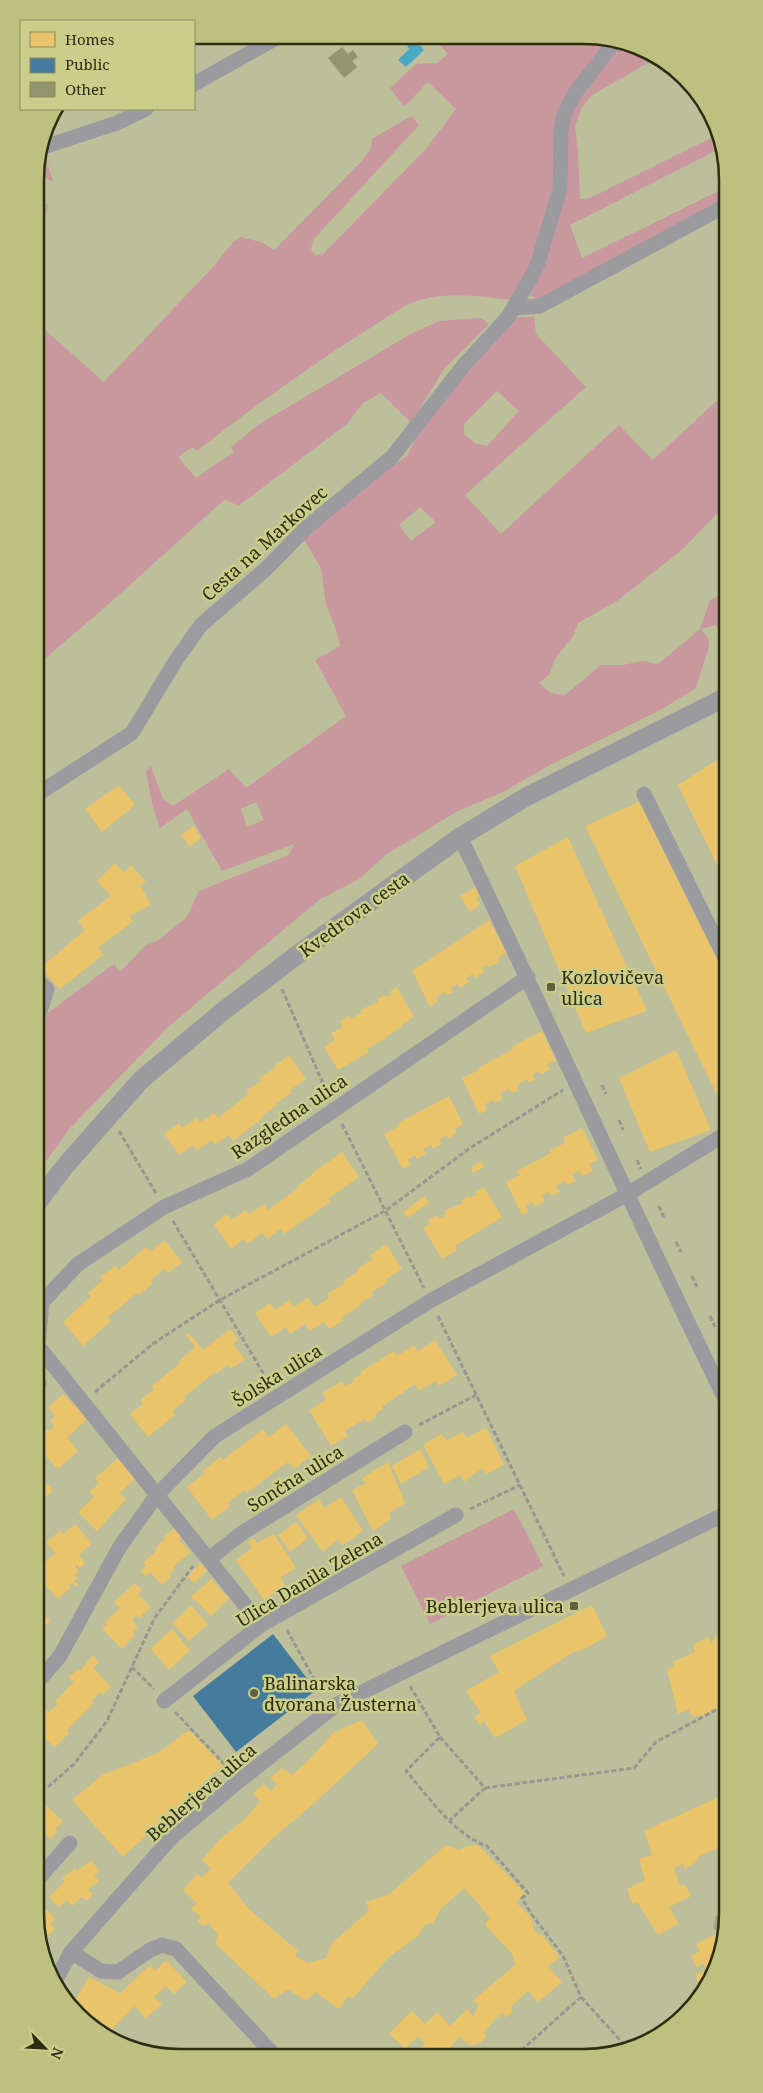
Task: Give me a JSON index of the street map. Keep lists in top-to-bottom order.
{
  "streets": {
    "street": [
      "Cesta na Markovec",
      "Kvedrova cesta",
      "Razgledna ulica",
      "Šolska ulica",
      "Sončna ulica",
      "Ulica Danila Zelena",
      "Beblerjeva ulica"
    ]
  },
  "crossings": [
    ["Razgledna ulica", "Šolska ulica"],
    ["Razgledna ulica", "Sončna ulica"],
    ["Razgledna ulica", "Ulica Danila Zelena"]
  ],
  "places": {
    "transit": ["Kozlovičeva ulica", "Beblerjeva ulica"],
    "other": ["Balinarska dvorana Žusterna"]
  },
  "legend": ["Homes", "Public", "Other"],
  "north": "bottom right"
}
